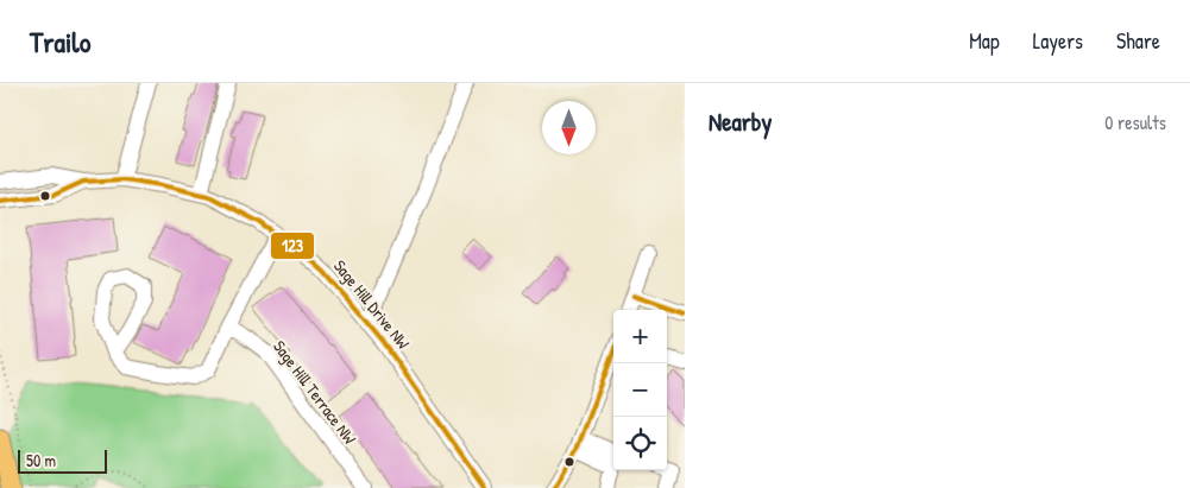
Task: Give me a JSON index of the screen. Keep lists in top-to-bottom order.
{
  "streets": {
    "street": ["Sage Hill Drive NW", "Sage Hill Terrace NW"]
  },
  "lines": ["transit line 123"],
  "scale_bar": "50 m",
  "north": "bottom",
  "page": {
    "header": "Trailo",
    "nav": ["Map", "Layers", "Share"],
    "heading": ["Nearby", "0 results"],
    "map_buttons": ["+", "−"],
    "scale": "50 m"
  }
}
